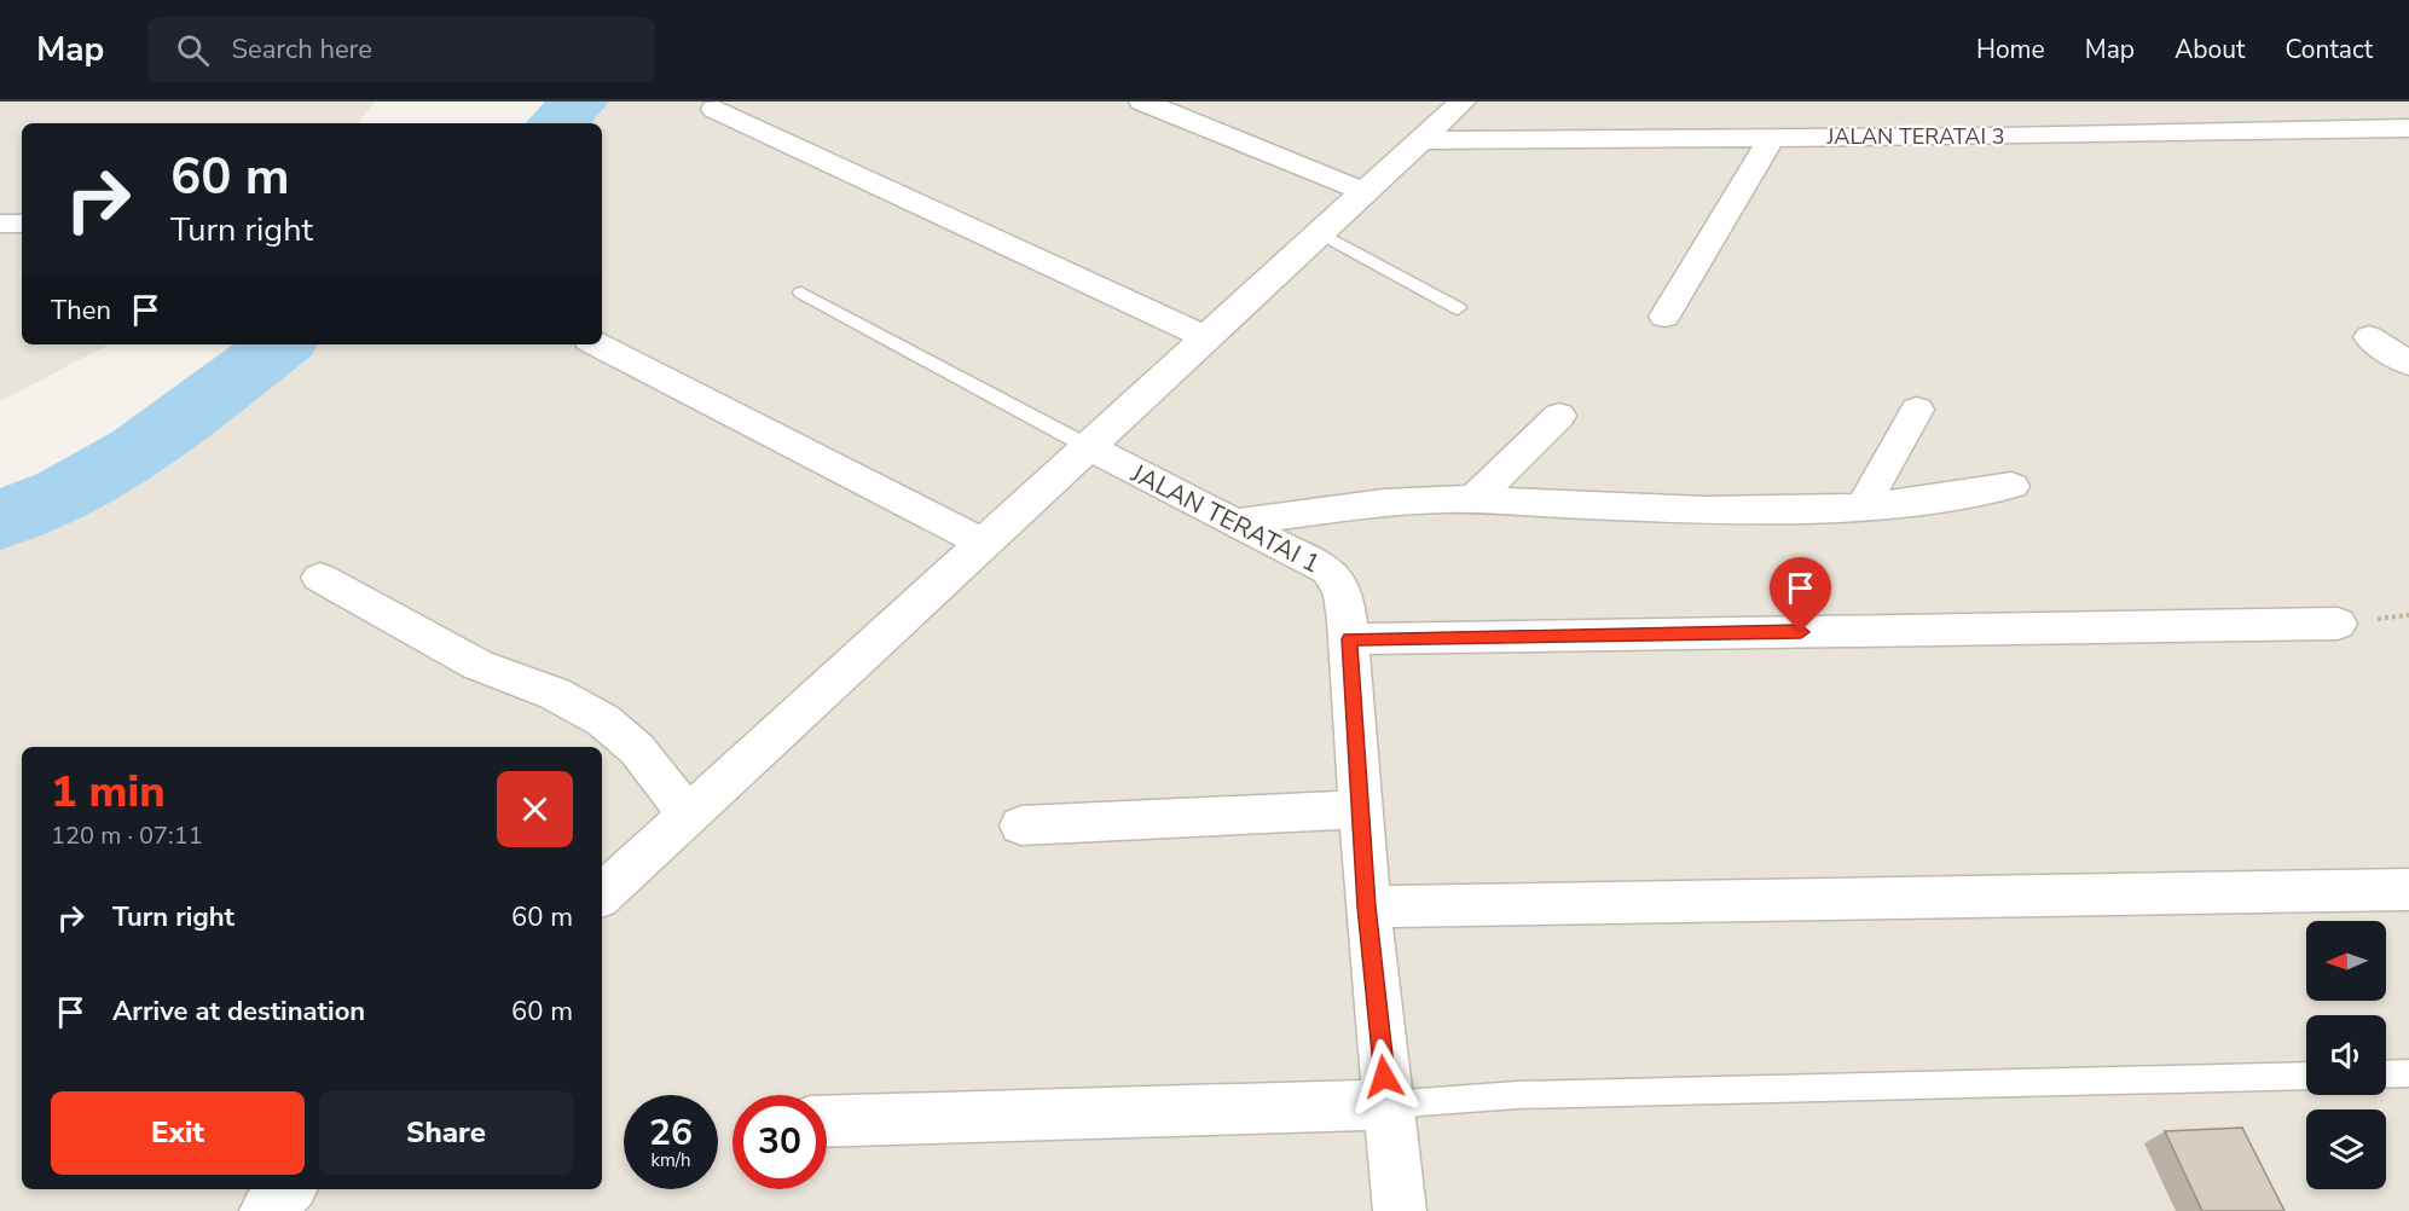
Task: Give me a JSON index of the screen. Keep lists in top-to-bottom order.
{
  "streets": {
    "street": ["JALAN TERATAI 3", "JALAN TERATAI 1"]
  },
  "north": "left",
  "page": {
    "header": "Map",
    "search": "Search here",
    "nav": [
      "Home",
      "Map",
      "About",
      "Contact"
    ],
    "turn": ["60 m", "Turn right"],
    "then": "Then",
    "heading": ["1 min", "120 m · 07:11"],
    "list": [
      {
        "name": "Turn right",
        "value": "60 m"
      },
      {
        "name": "Arrive at destination",
        "value": "60 m"
      }
    ],
    "buttons": ["Exit", "Share"],
    "speed": "26 km/h",
    "limit": "30"
  }
}
